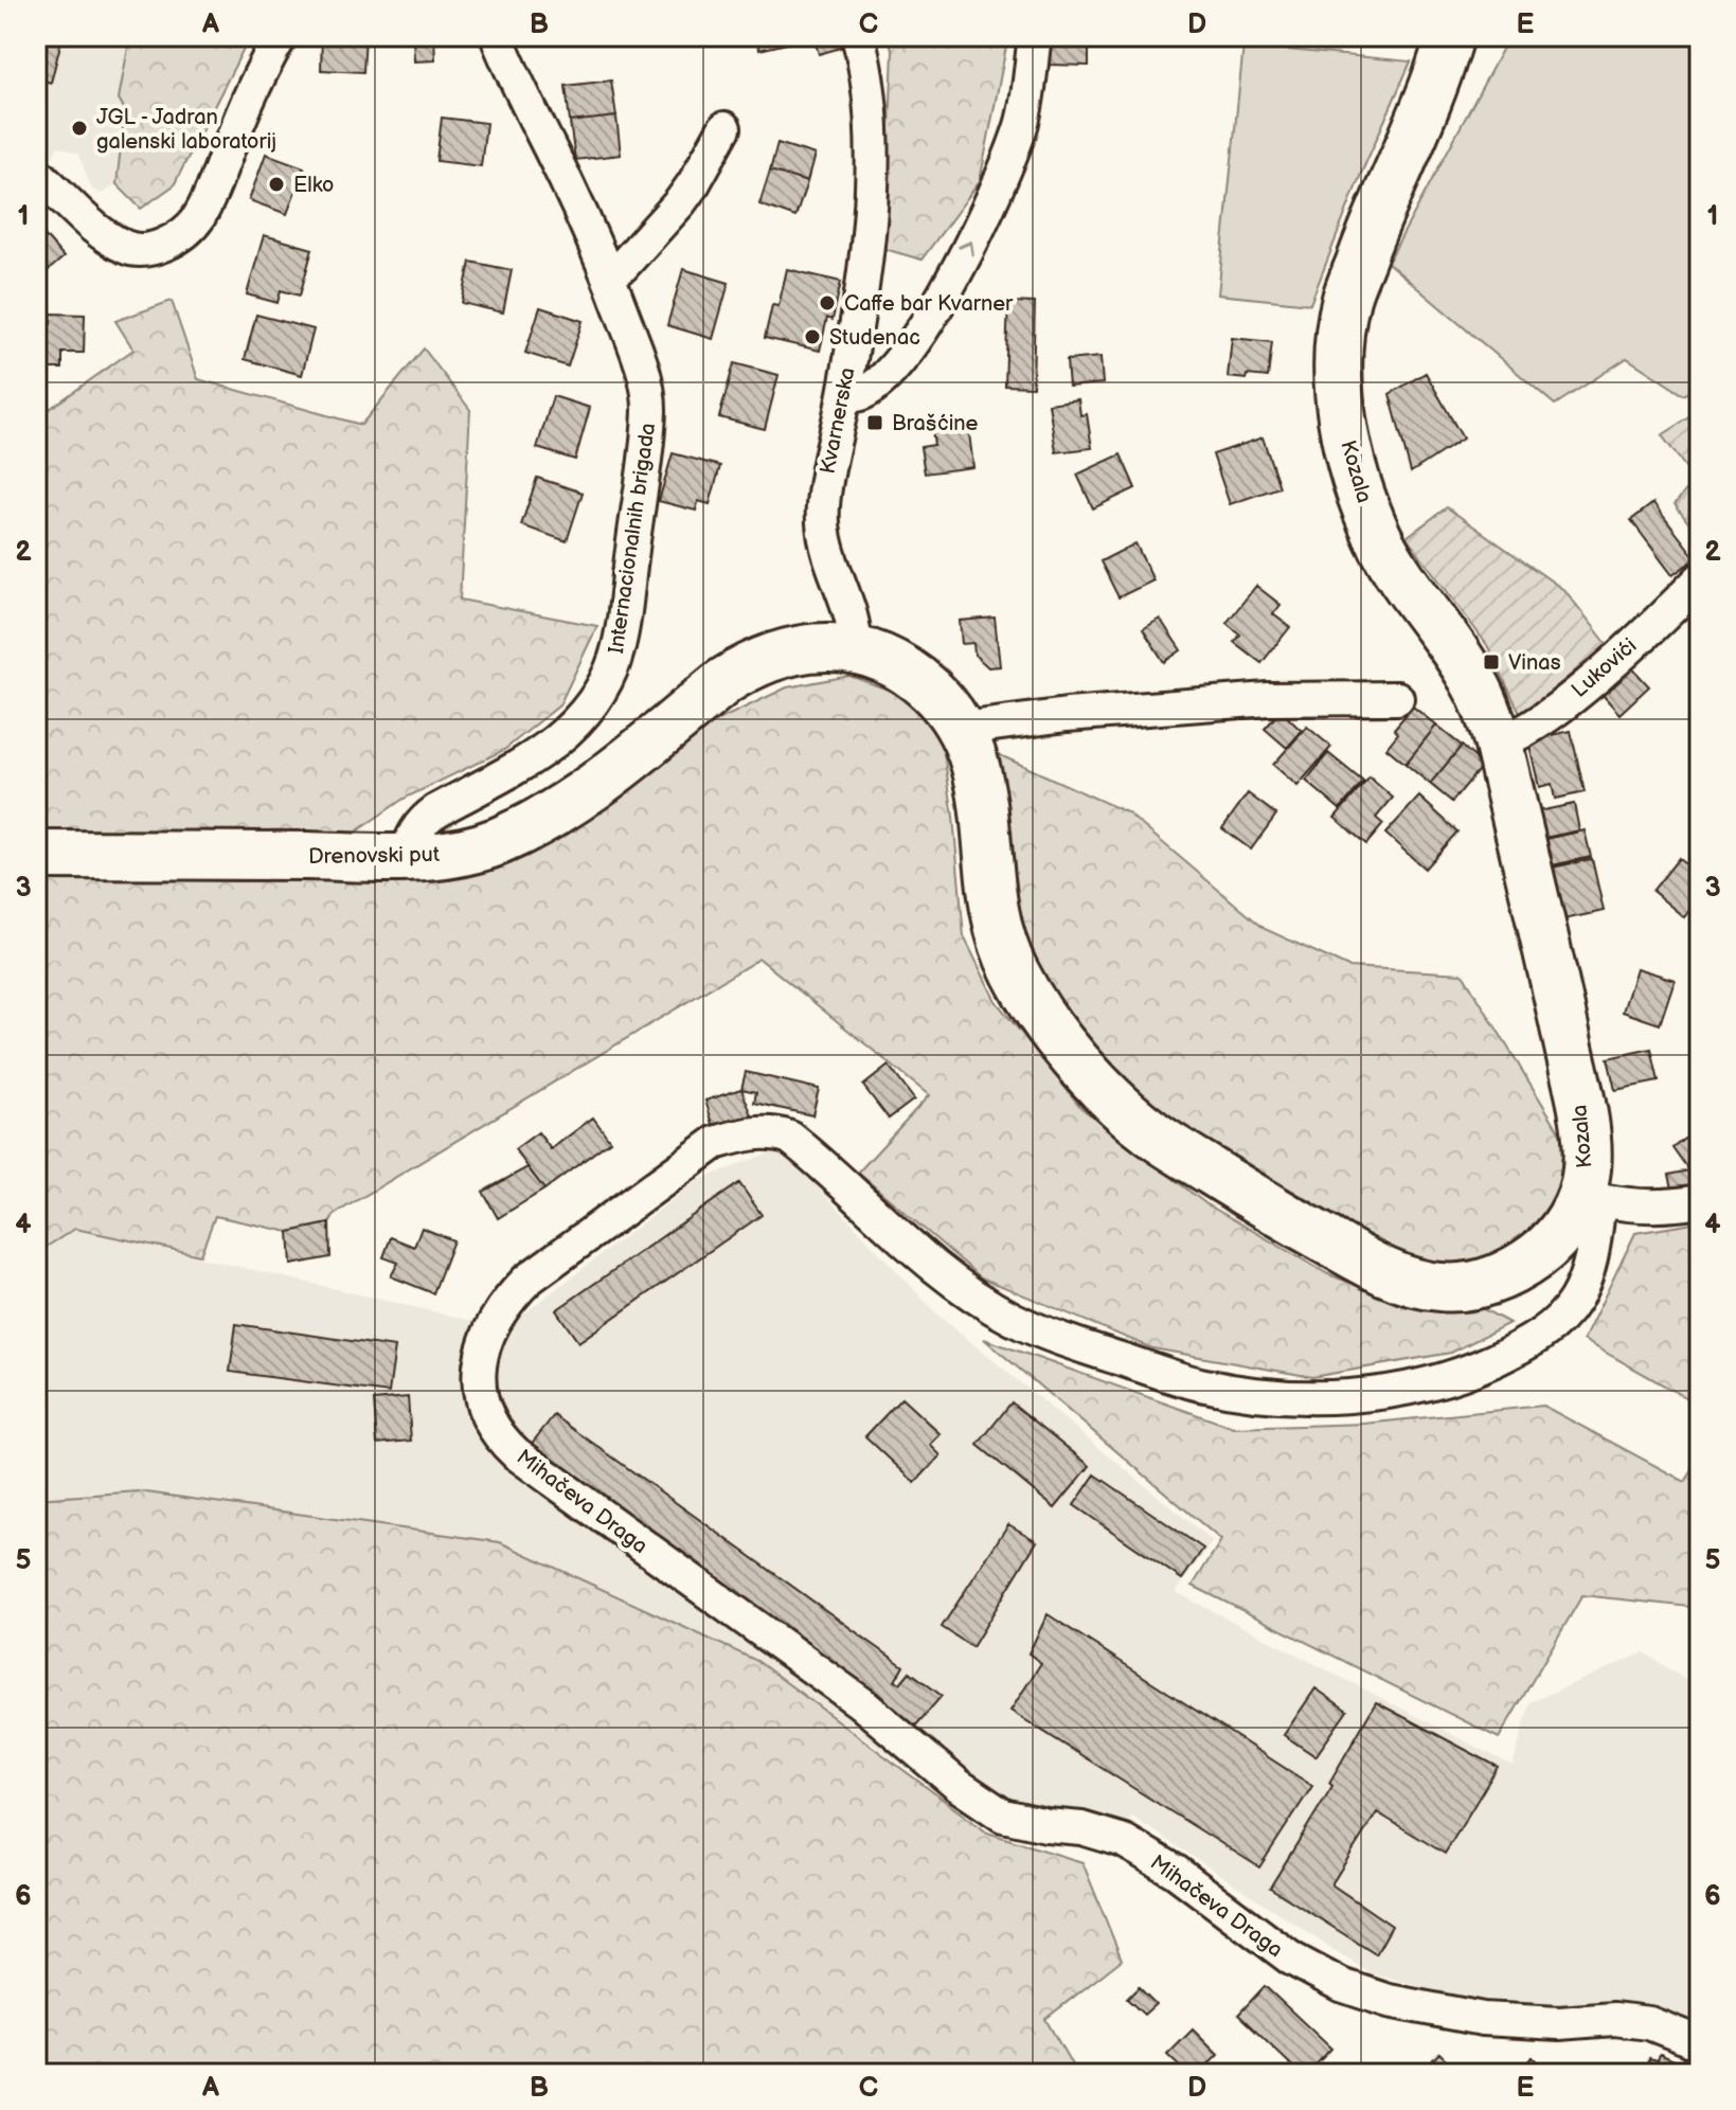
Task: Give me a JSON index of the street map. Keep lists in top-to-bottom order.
{
  "streets": {
    "main road": ["Kozala", "Drenovski put"],
    "street": [
      "Kvarnerska",
      "Internacionalnih brigada",
      "Lukovići",
      "Mihačeva Draga"
    ]
  },
  "crossings": [
    ["Kvarnerska", "Kozala"],
    ["Kvarnerska", "Drenovski put"],
    ["Kozala", "Lukovići"],
    ["Kozala", "Drenovski put"],
    ["Kozala", "Mihačeva Draga"],
    ["Internacionalnih brigada", "Drenovski put"]
  ],
  "places": {
    "other": [
      "JGL - Jadran galenski laboratorij",
      "Elko",
      "Caffe bar Kvarner",
      "Studenac"
    ],
    "transit": ["Brašćine", "Vinas"]
  },
  "grid": {
    "columns": [
      "A",
      "B",
      "C",
      "D",
      "E"
    ],
    "rows": [
      "1",
      "2",
      "3",
      "4",
      "5",
      "6"
    ]
  }
}
